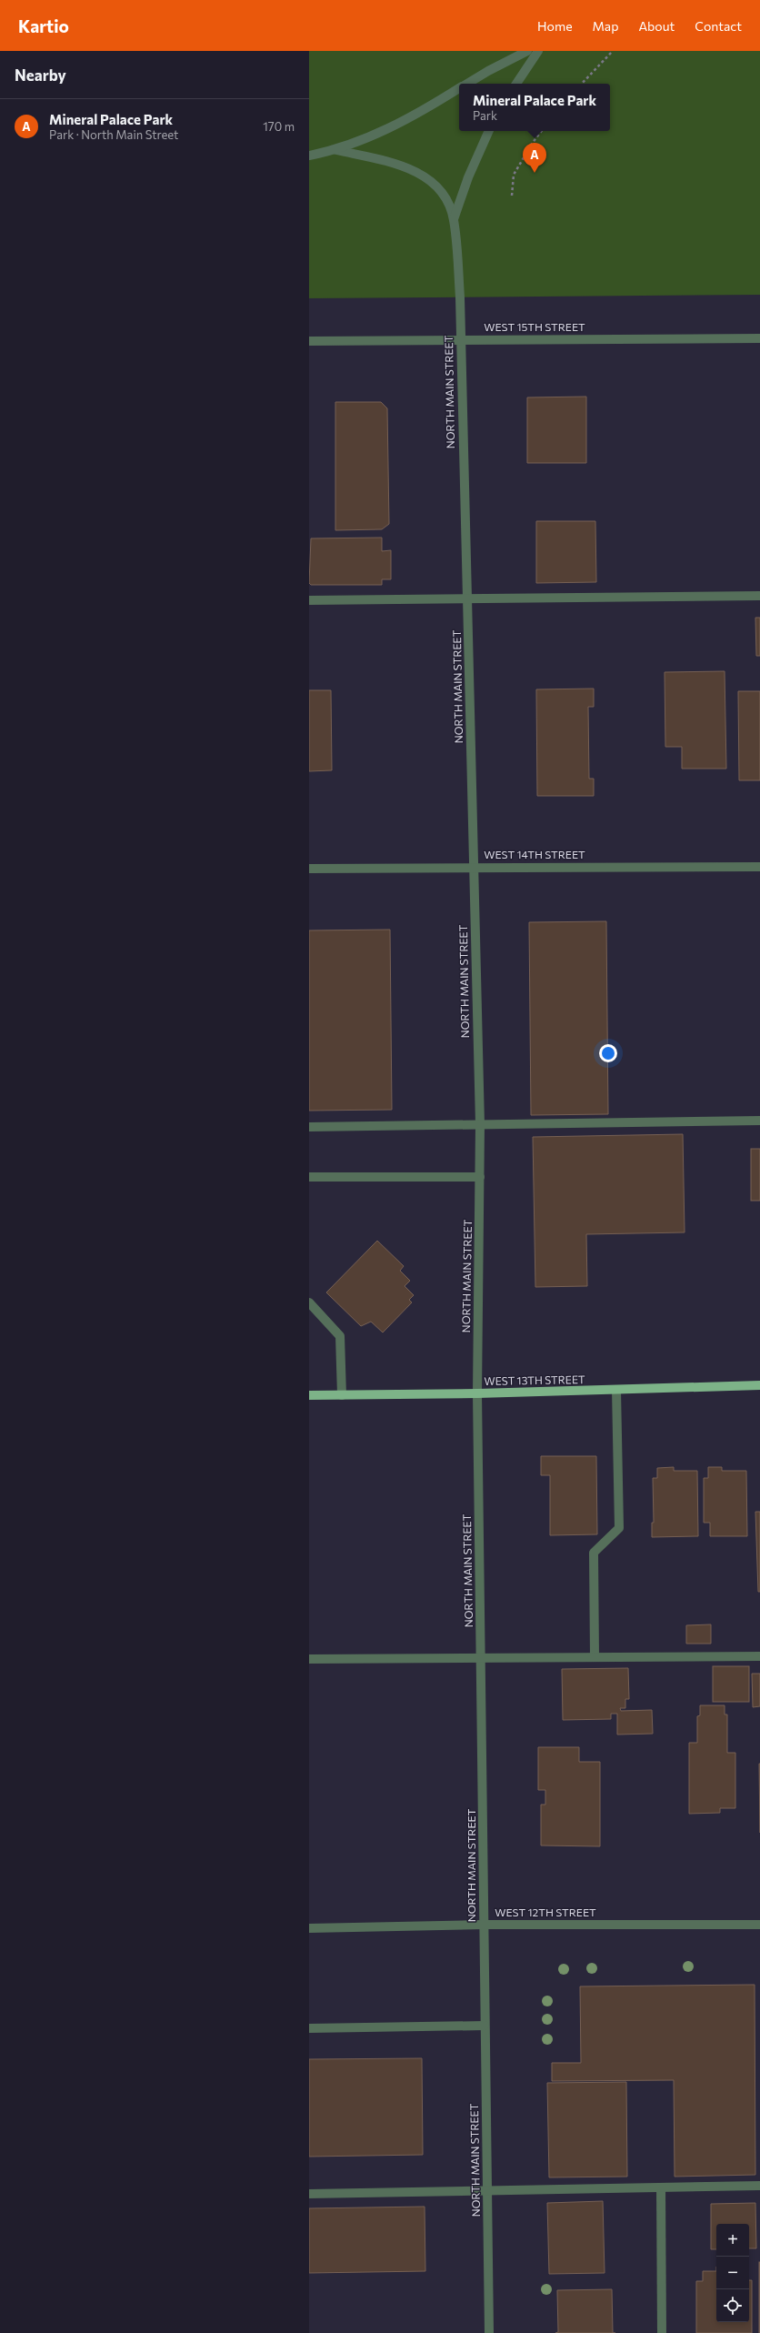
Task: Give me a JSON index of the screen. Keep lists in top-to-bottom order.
{
  "streets": {
    "main road": ["WEST 13TH STREET"],
    "street": [
      "WEST 15TH STREET",
      "NORTH MAIN STREET",
      "WEST 14TH STREET",
      "WEST 12TH STREET"
    ]
  },
  "crossings": [
    ["WEST 15TH STREET", "NORTH MAIN STREET"],
    ["NORTH MAIN STREET", "WEST 14TH STREET"],
    ["NORTH MAIN STREET", "WEST 13TH STREET"],
    ["NORTH MAIN STREET", "WEST 12TH STREET"]
  ],
  "page": {
    "header": "Kartio",
    "nav": [
      "Home",
      "Map",
      "About",
      "Contact"
    ],
    "heading": "Nearby",
    "popup": ["Mineral Palace Park", "Park"],
    "list": [
      {
        "mark": "A",
        "name": "Mineral Palace Park",
        "note": "Park · North Main Street",
        "value": "170 m"
      }
    ],
    "pins": "A",
    "map_buttons": ["+", "−"]
  }
}
